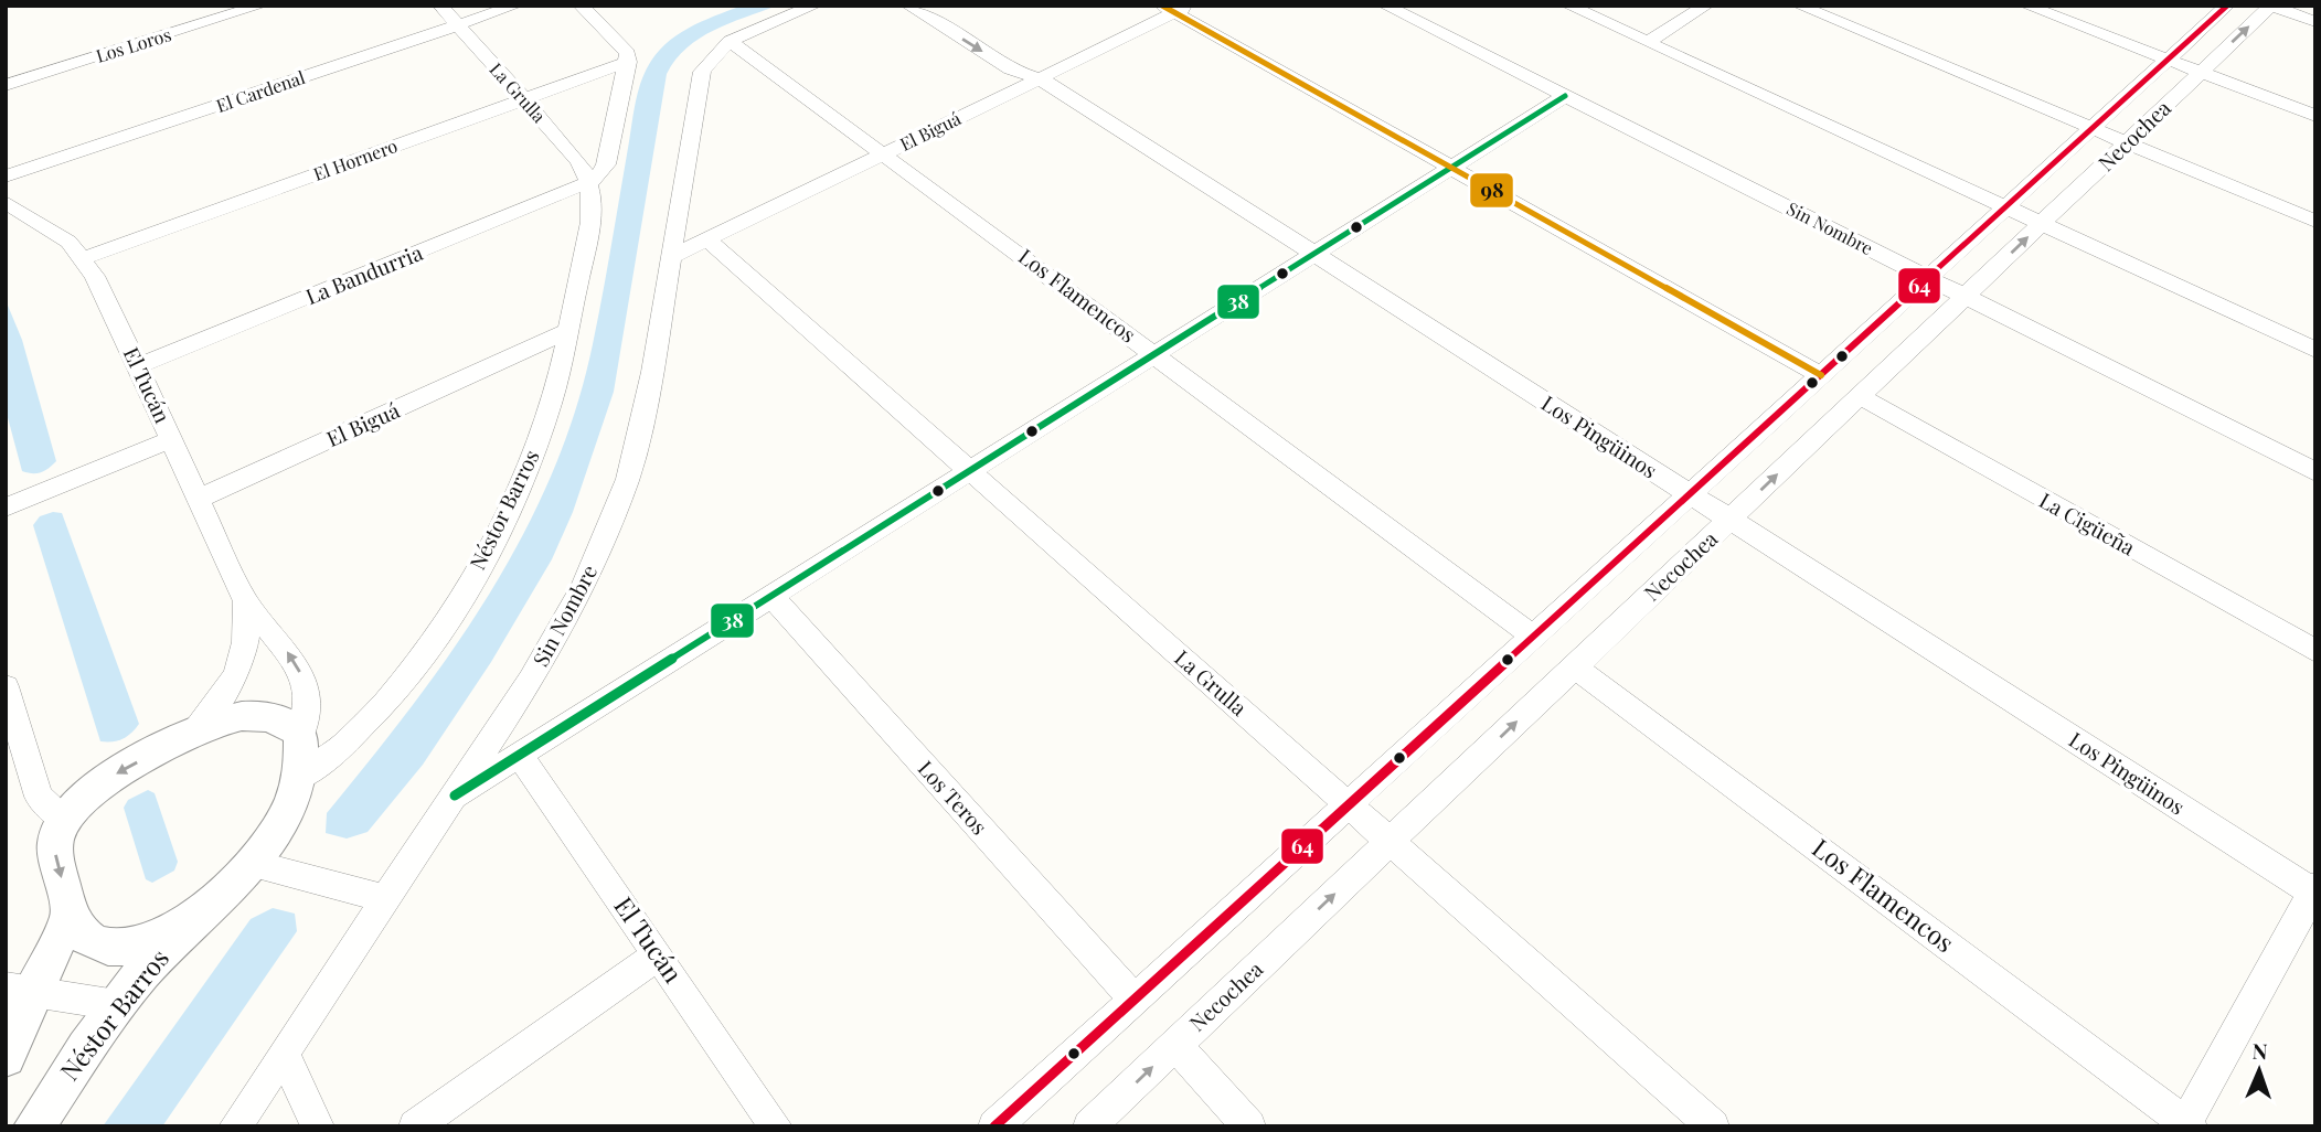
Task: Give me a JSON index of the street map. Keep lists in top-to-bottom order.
{
  "streets": {
    "street": [
      "Los Loros",
      "El Cardenal",
      "La Grulla",
      "El Biguá",
      "Necochea",
      "El Hornero",
      "Sin Nombre",
      "La Bandurria",
      "Los Flamencos",
      "El Tucán",
      "Los Pingüinos",
      "Néstor Barros",
      "La Cigüeña",
      "Los Teros"
    ]
  },
  "crossings": [
    ["El Cardenal", "La Grulla"],
    ["La Grulla", "El Biguá"],
    ["La Grulla", "Necochea"],
    ["La Grulla", "El Hornero"],
    ["La Grulla", "La Bandurria"],
    ["La Grulla", "Néstor Barros"],
    ["El Biguá", "Sin Nombre"],
    ["El Biguá", "Los Flamencos"],
    ["El Biguá", "El Tucán"],
    ["El Biguá", "Los Pingüinos"],
    ["El Biguá", "Néstor Barros"],
    ["Necochea", "Sin Nombre"],
    ["Necochea", "Los Flamencos"],
    ["Necochea", "Los Pingüinos"],
    ["Necochea", "La Cigüeña"],
    ["Necochea", "Los Teros"],
    ["El Hornero", "El Tucán"],
    ["Sin Nombre", "Los Flamencos"],
    ["La Bandurria", "El Tucán"],
    ["La Bandurria", "Néstor Barros"],
    ["El Tucán", "Néstor Barros"]
  ],
  "lines": ["transit line 64", "transit line 98", "transit line 38"],
  "north": "top"
}
